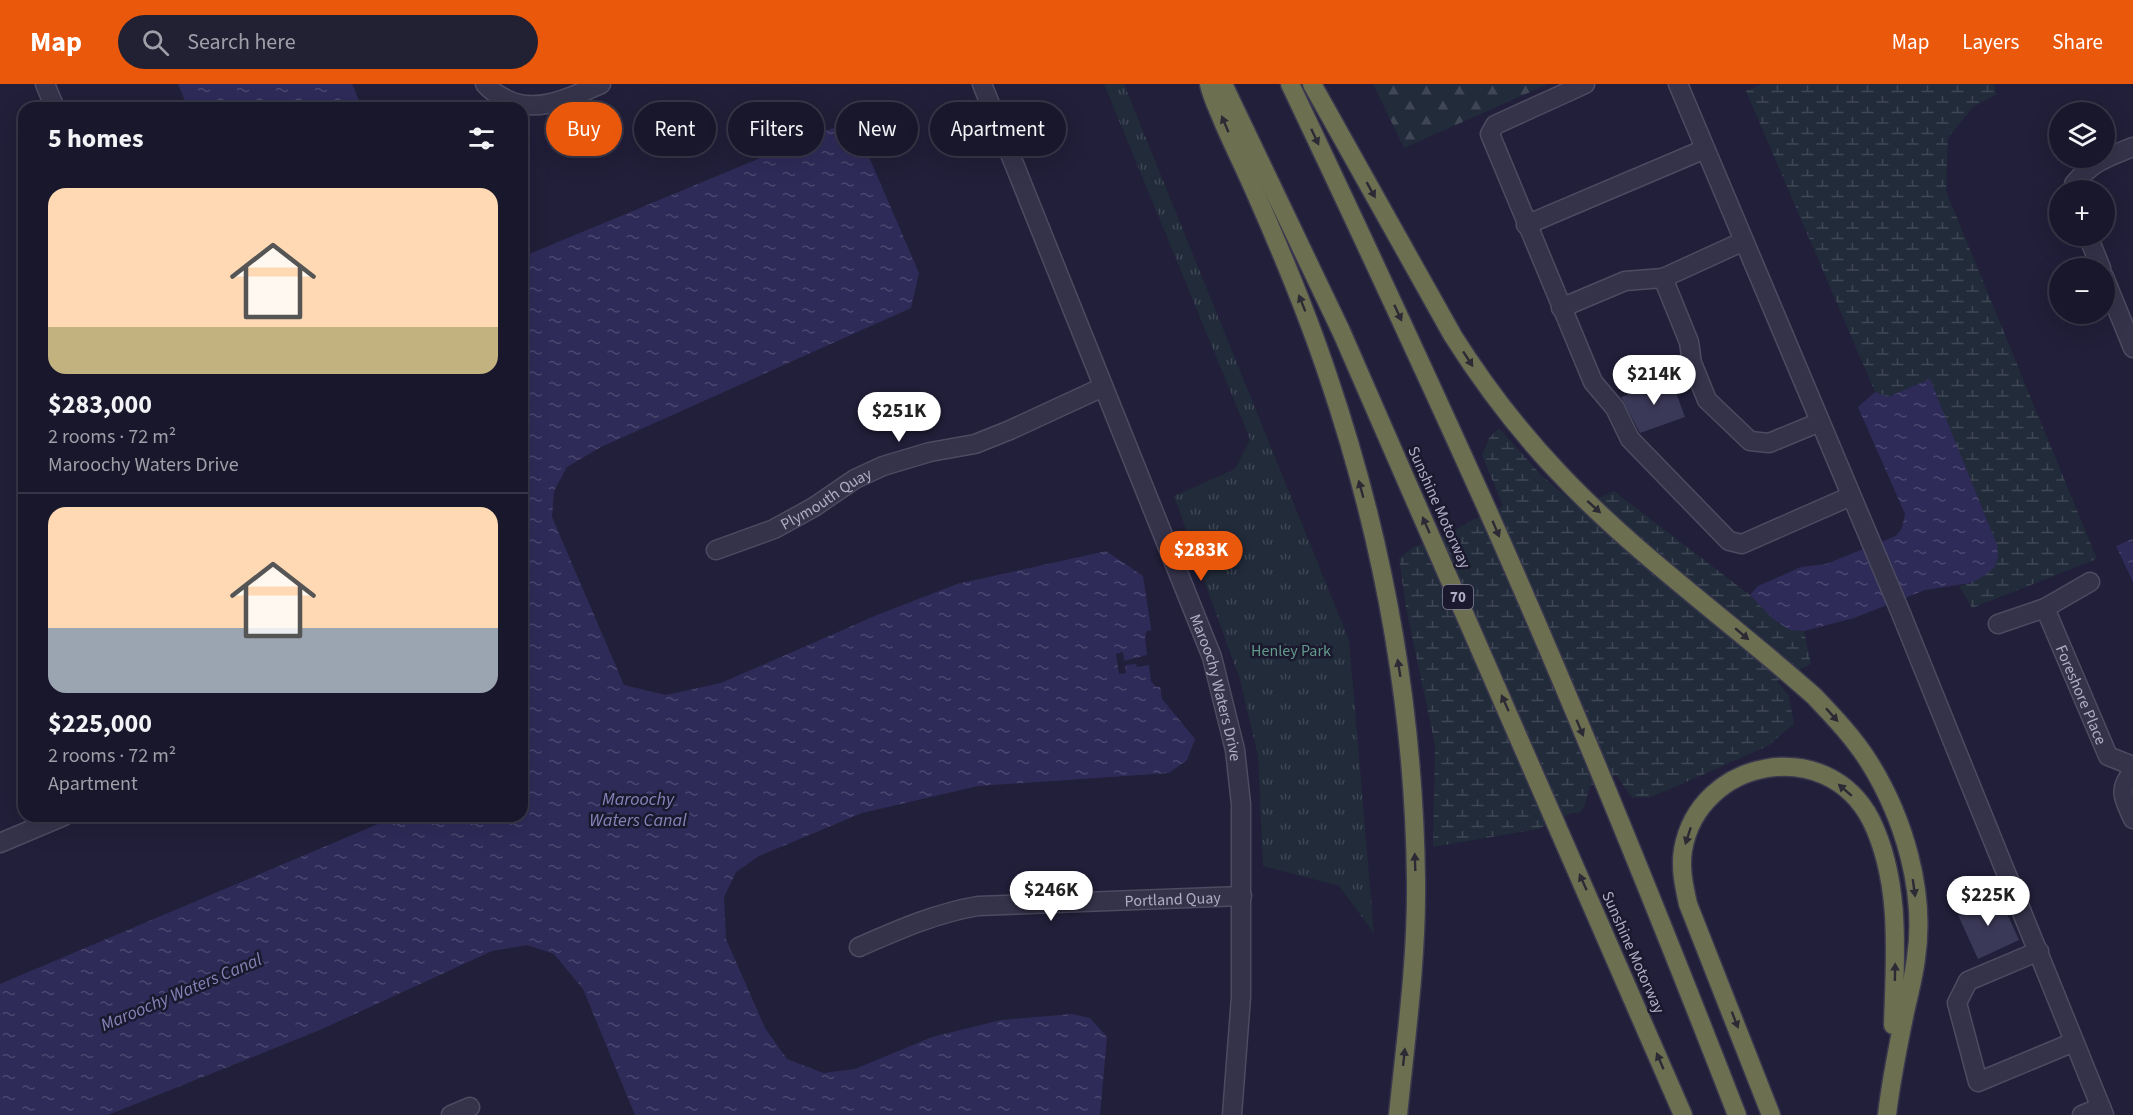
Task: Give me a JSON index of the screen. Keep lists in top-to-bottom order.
{
  "streets": {
    "highway": ["Sunshine Motorway", "70"],
    "street": [
      "Plymouth Quay",
      "Maroochy Waters Drive",
      "Foreshore Place",
      "Portland Quay"
    ]
  },
  "crossings": [
    ["Plymouth Quay", "Maroochy Waters Drive"],
    ["Maroochy Waters Drive", "Portland Quay"]
  ],
  "water": ["Maroochy Waters Canal"],
  "parks": ["Henley Park"],
  "page": {
    "header": "Map",
    "search": "Search here",
    "nav": ["Map", "Layers", "Share"],
    "map_buttons": ["+", "−"],
    "chip": [
      "Buy",
      "Rent",
      "Filters",
      "New",
      "Apartment"
    ],
    "heading": "5 homes",
    "list": [
      {
        "name": "$283,000",
        "note": "2 rooms · 72 m² · Maroochy Waters Drive"
      },
      {
        "name": "$225,000",
        "note": "2 rooms · 72 m² · Apartment"
      }
    ],
    "price": [
      "$214K",
      "$251K",
      "$283K",
      "$246K",
      "$225K"
    ]
  }
}
